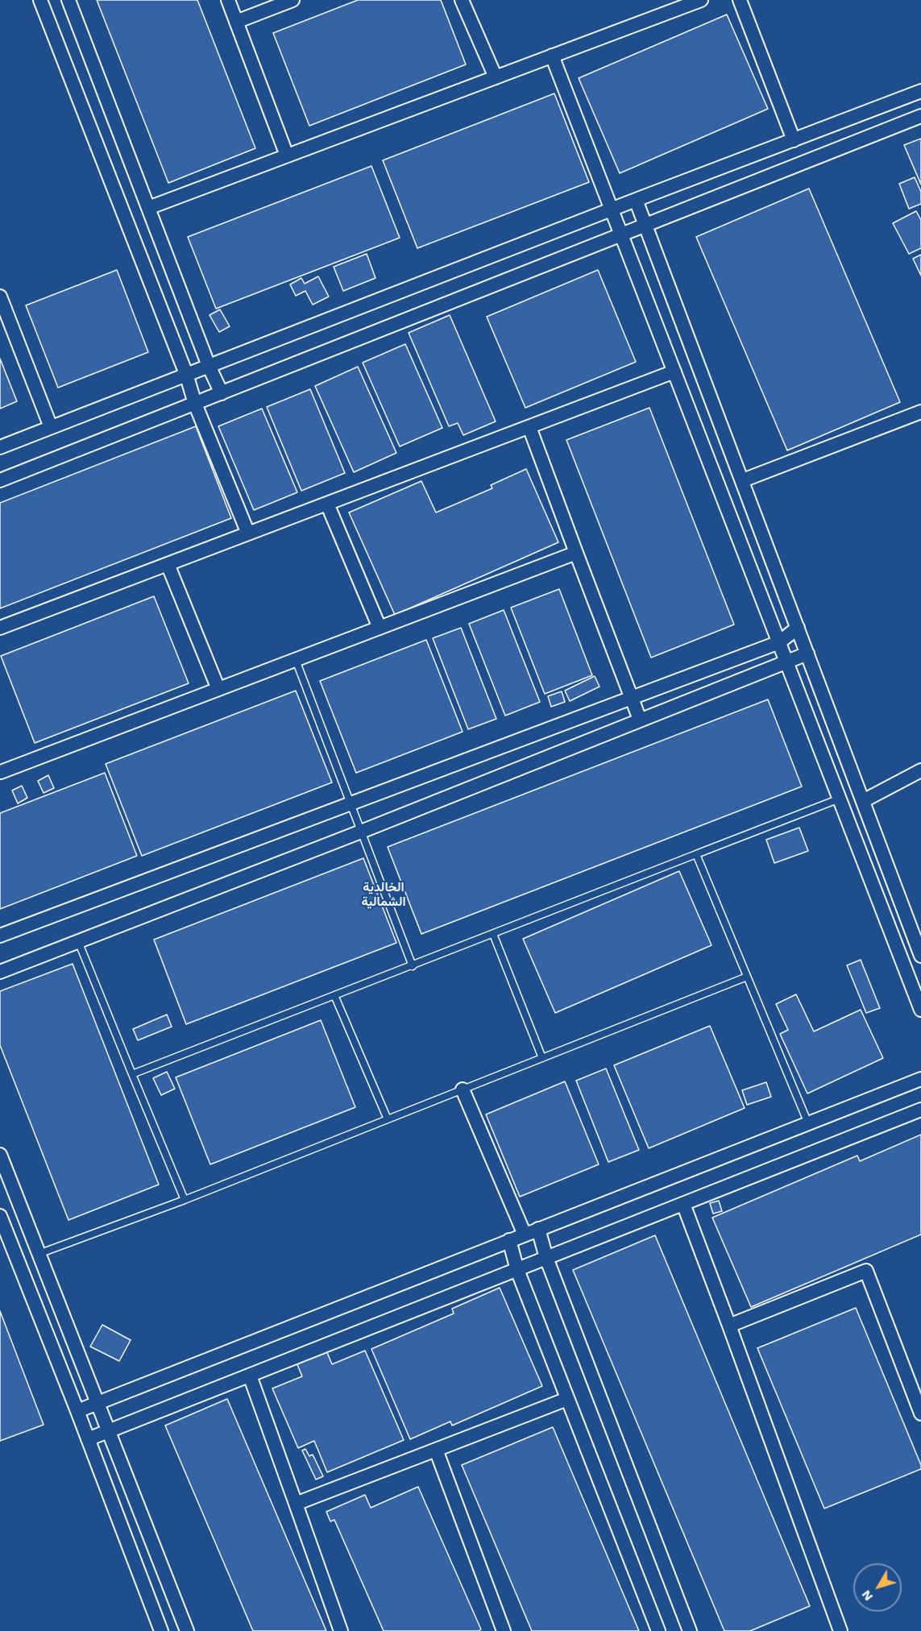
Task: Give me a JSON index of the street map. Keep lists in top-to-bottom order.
{
  "districts": ["الخالدية الشمالية"],
  "north": "bottom left"
}
